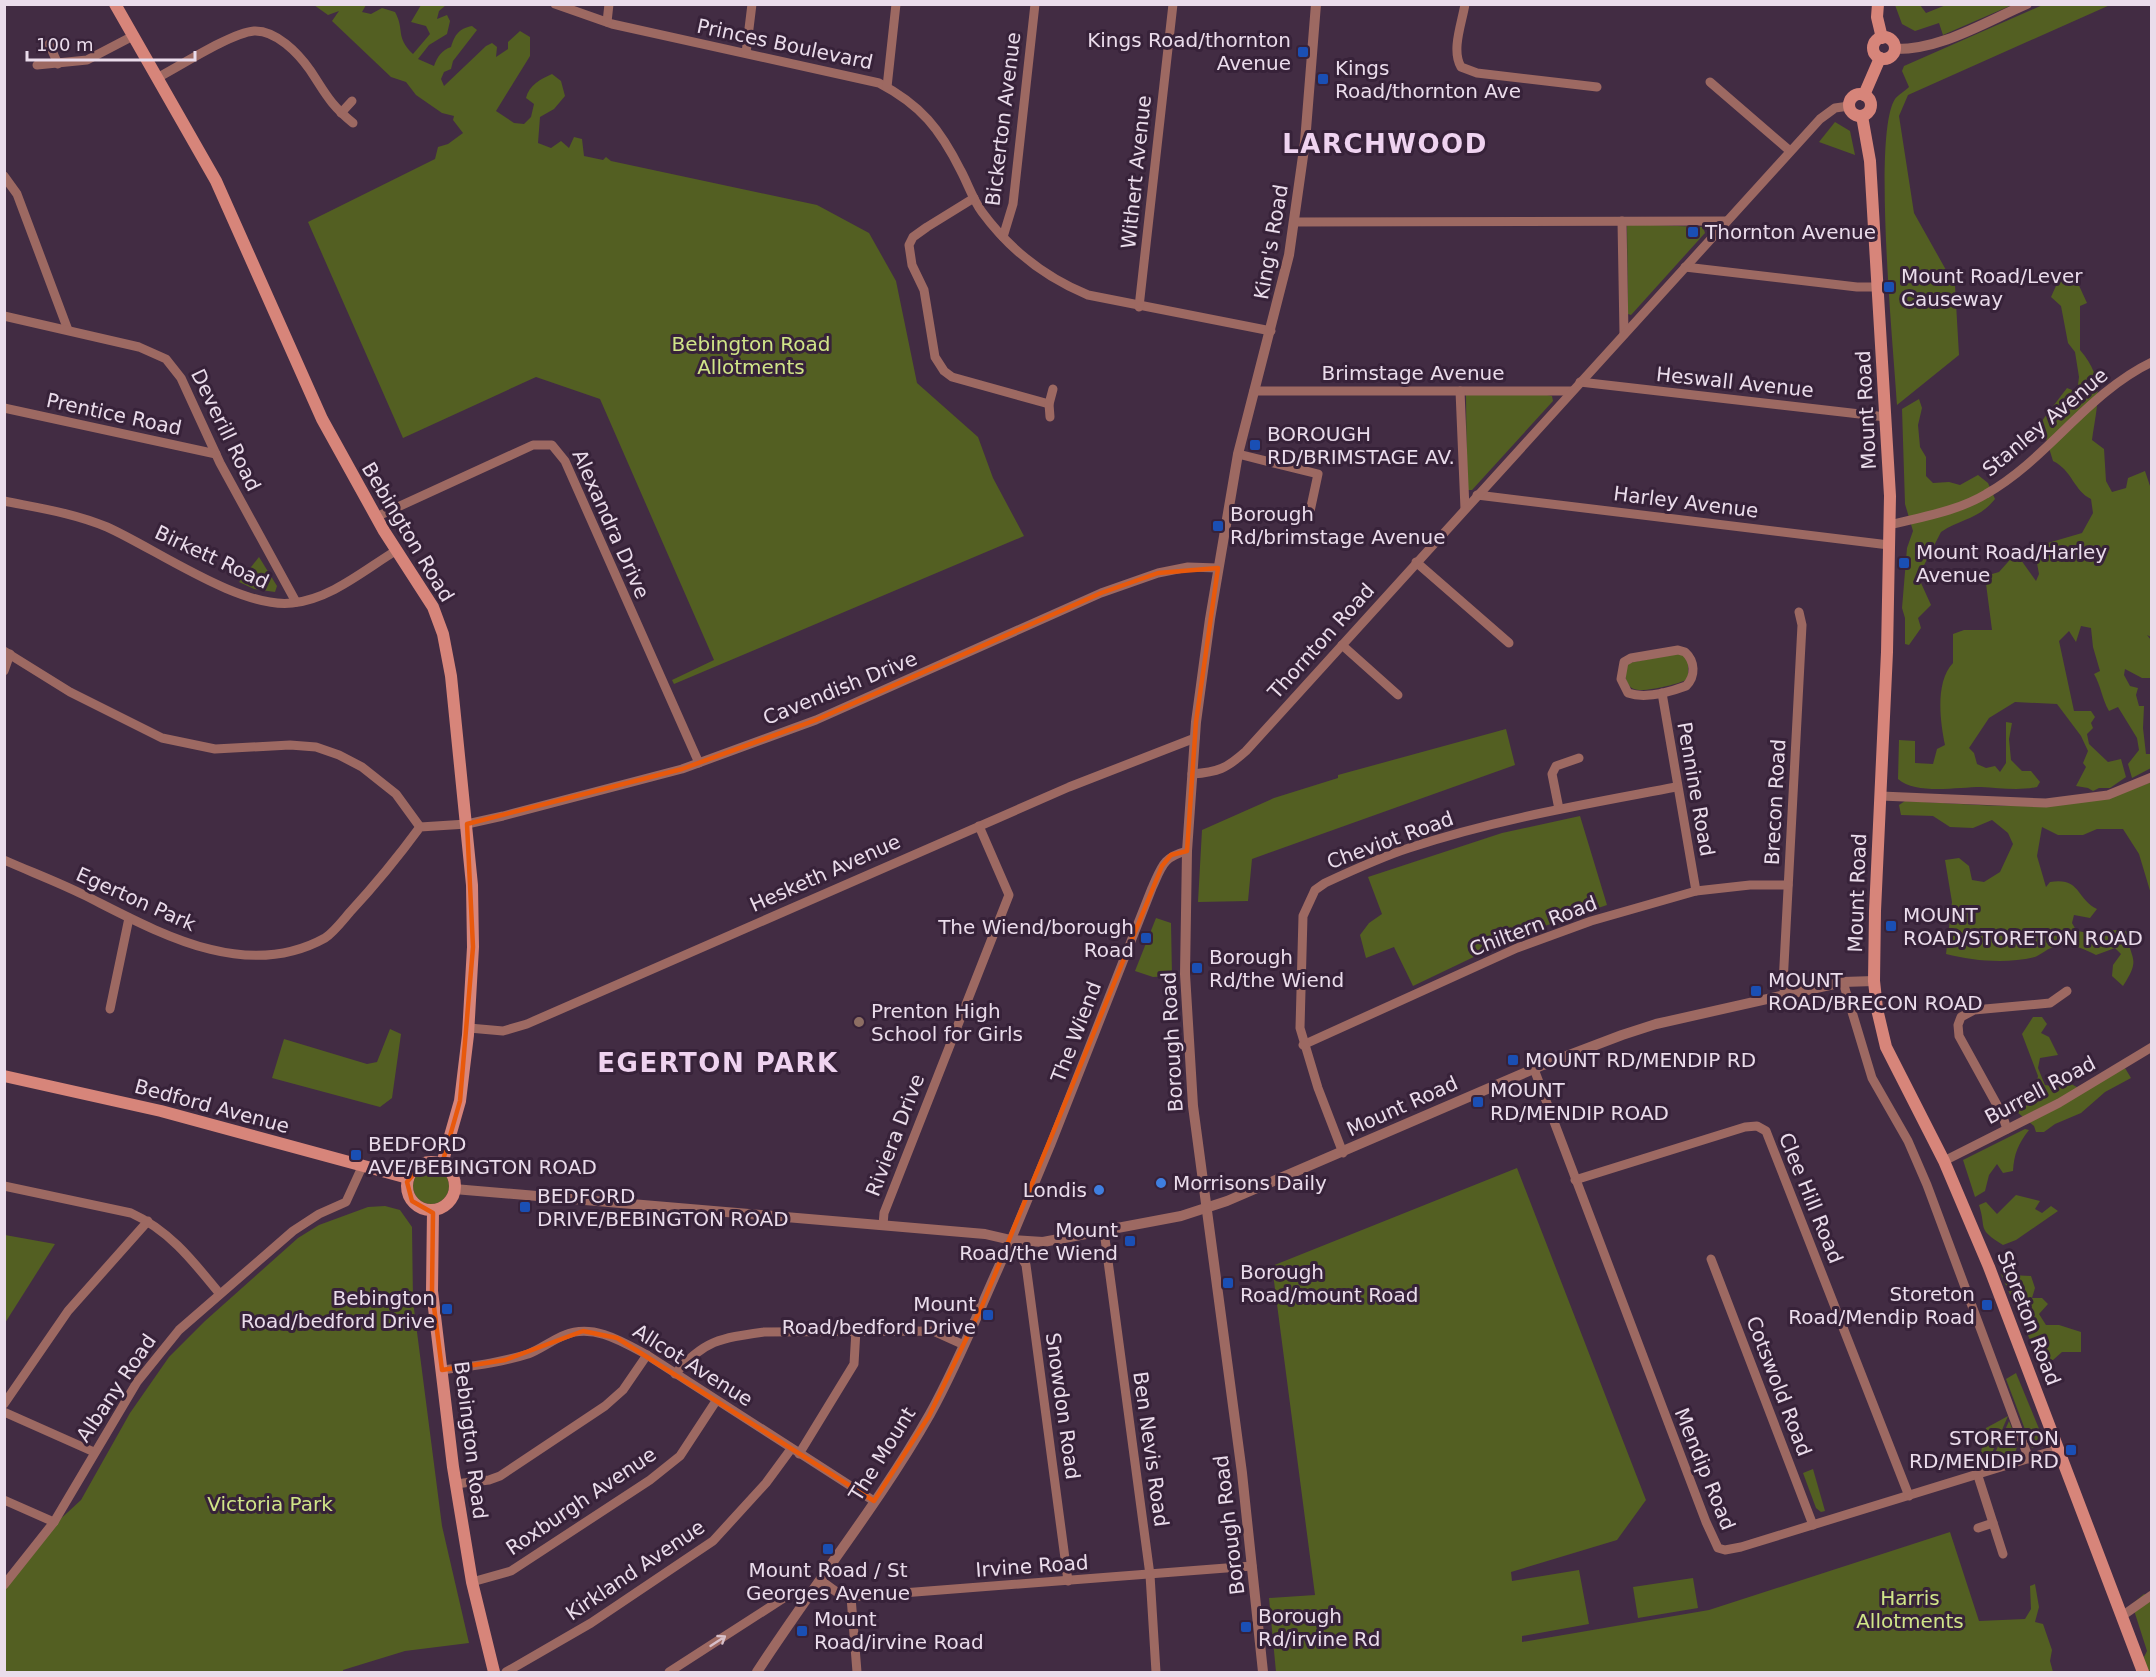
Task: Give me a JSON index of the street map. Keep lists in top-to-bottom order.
{
  "streets": {
    "main road": [
      "Mount Road",
      "Bebington Road",
      "Bedford Avenue",
      "Storeton Road"
    ],
    "street": [
      "Princes Boulevard",
      "Bickerton Avenue",
      "Withert Avenue",
      "King's Road",
      "Brimstage Avenue",
      "Heswall Avenue",
      "Prentice Road",
      "Stanley Avenue",
      "Deverill Road",
      "Harley Avenue",
      "Alexandra Drive",
      "Birkett Road",
      "Thornton Road",
      "Cavendish Drive",
      "Pennine Road",
      "Brecon Road",
      "Cheviot Road",
      "Hesketh Avenue",
      "Egerton Park",
      "Chiltern Road",
      "The Wiend",
      "Borough Road",
      "Burrell Road",
      "Riviera Drive",
      "Clee Hill Road",
      "Allcot Avenue",
      "Cotswold Road",
      "Albany Road",
      "Snowdon Road",
      "Ben Nevis Road",
      "The Mount",
      "Mendip Road",
      "Roxburgh Avenue",
      "Irvine Road",
      "Kirkland Avenue"
    ]
  },
  "crossings": [
    ["Princes Boulevard", "Bickerton Avenue"],
    ["Princes Boulevard", "Withert Avenue"],
    ["Princes Boulevard", "King's Road"],
    ["King's Road", "Brimstage Avenue"],
    ["King's Road", "Borough Road"],
    ["Brimstage Avenue", "Thornton Road"],
    ["Heswall Avenue", "Mount Road"],
    ["Heswall Avenue", "Thornton Road"],
    ["Mount Road", "Stanley Avenue"],
    ["Mount Road", "Harley Avenue"],
    ["Mount Road", "Bebington Road"],
    ["Mount Road", "Thornton Road"],
    ["Mount Road", "Brecon Road"],
    ["Mount Road", "Cheviot Road"],
    ["Mount Road", "The Wiend"],
    ["Mount Road", "Borough Road"],
    ["Mount Road", "Bedford Avenue"],
    ["Mount Road", "Riviera Drive"],
    ["Mount Road", "Storeton Road"],
    ["Mount Road", "Snowdon Road"],
    ["Mount Road", "Ben Nevis Road"],
    ["Mount Road", "The Mount"],
    ["Mount Road", "Mendip Road"],
    ["Prentice Road", "Deverill Road"],
    ["Deverill Road", "Birkett Road"],
    ["Harley Avenue", "Thornton Road"],
    ["Alexandra Drive", "Bebington Road"],
    ["Alexandra Drive", "Cavendish Drive"],
    ["Bebington Road", "Birkett Road"],
    ["Bebington Road", "Cavendish Drive"],
    ["Bebington Road", "Hesketh Avenue"],
    ["Bebington Road", "Bedford Avenue"],
    ["Bebington Road", "Allcot Avenue"],
    ["Bebington Road", "Roxburgh Avenue"],
    ["Thornton Road", "Borough Road"],
    ["Cavendish Drive", "Borough Road"],
    ["Pennine Road", "Cheviot Road"],
    ["Pennine Road", "Chiltern Road"],
    ["Brecon Road", "Chiltern Road"],
    ["Cheviot Road", "Chiltern Road"],
    ["Hesketh Avenue", "Borough Road"],
    ["Hesketh Avenue", "Riviera Drive"],
    ["The Wiend", "Borough Road"],
    ["The Wiend", "Snowdon Road"],
    ["The Wiend", "The Mount"],
    ["Borough Road", "Irvine Road"],
    ["Burrell Road", "Storeton Road"],
    ["Bedford Avenue", "Albany Road"],
    ["Clee Hill Road", "Mendip Road"],
    ["Storeton Road", "Mendip Road"],
    ["Allcot Avenue", "The Mount"],
    ["Allcot Avenue", "Roxburgh Avenue"],
    ["Allcot Avenue", "Kirkland Avenue"],
    ["Cotswold Road", "Mendip Road"],
    ["Snowdon Road", "The Mount"],
    ["Snowdon Road", "Irvine Road"],
    ["Ben Nevis Road", "Irvine Road"]
  ],
  "districts": ["LARCHWOOD", "EGERTON PARK"],
  "parks": ["Bebington Road Allotments", "Victoria Park", "Harris Allotments"],
  "places": {
    "transit": [
      "Kings Road/thornton Avenue",
      "Kings Road/thornton Ave",
      "Thornton Avenue",
      "Mount Road/Lever Causeway",
      "BOROUGH RD/BRIMSTAGE AV.",
      "Borough Rd/brimstage Avenue",
      "Mount Road/Harley Avenue",
      "MOUNT ROAD/STORETON ROAD",
      "The Wiend/borough Road",
      "Borough Rd/the Wiend",
      "MOUNT ROAD/BRECON ROAD",
      "MOUNT RD/MENDIP RD",
      "MOUNT RD/MENDIP ROAD",
      "BEDFORD AVE/BEBINGTON ROAD",
      "BEDFORD DRIVE/BEBINGTON ROAD",
      "Mount Road/the Wiend",
      "Borough Road/mount Road",
      "Storeton Road/Mendip Road",
      "Bebington Road/bedford Drive",
      "Mount Road/bedford Drive",
      "STORETON RD/MENDIP RD",
      "Mount Road / St Georges Avenue",
      "Borough Rd/irvine Rd",
      "Mount Road/irvine Road"
    ],
    "other": ["Prenton High School for Girls", "Morrisons Daily", "Londis"]
  },
  "scale_bar": "100 m"
}
